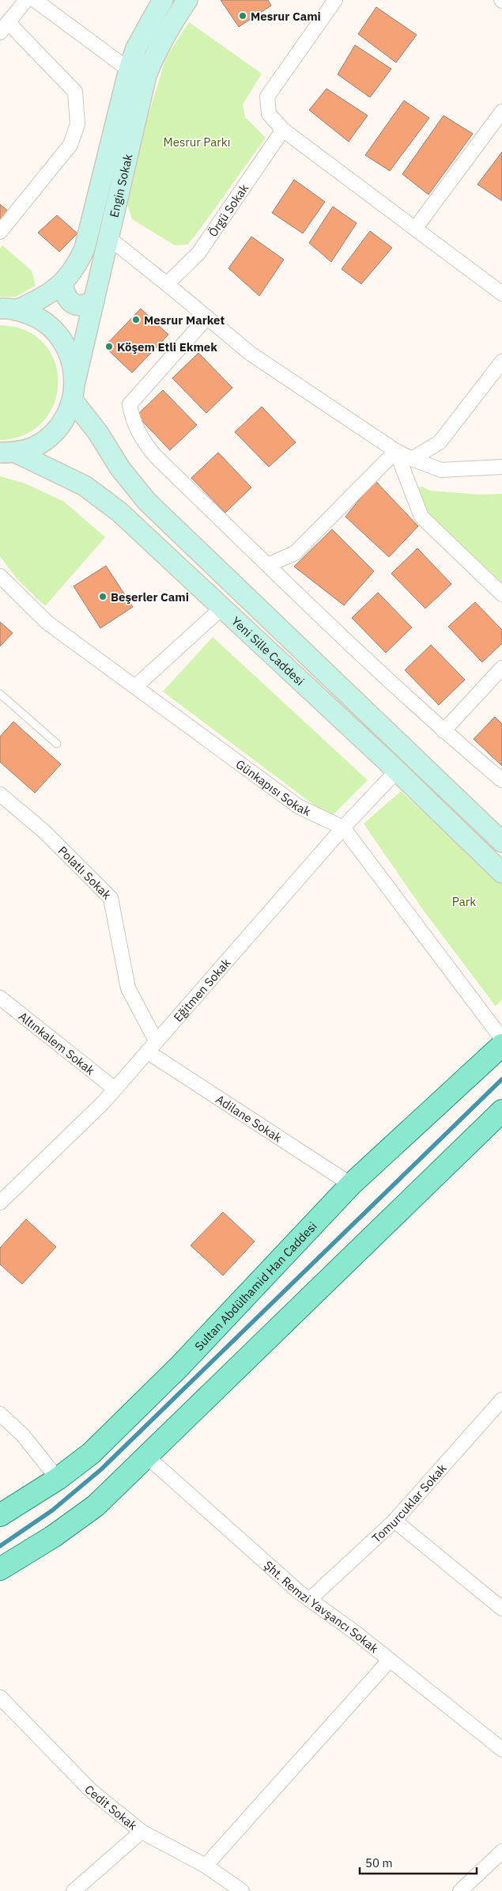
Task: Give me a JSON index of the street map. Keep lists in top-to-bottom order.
{
  "streets": {
    "main road": ["Engin Sokak", "Yeni Sille Caddesi", "Sultan Abdülhamid Han Caddesi"],
    "street": [
      "Örgü Sokak",
      "Günkapısı Sokak",
      "Polatlı Sokak",
      "Eğitmen Sokak",
      "Altınkalem Sokak",
      "Adilane Sokak",
      "Tomurcuklar Sokak",
      "Şht. Remzi Yavşancı Sokak",
      "Cedit Sokak"
    ]
  },
  "crossings": [
    ["Yeni Sille Caddesi", "Eğitmen Sokak"],
    ["Günkapısı Sokak", "Eğitmen Sokak"],
    ["Polatlı Sokak", "Eğitmen Sokak"],
    ["Eğitmen Sokak", "Altınkalem Sokak"],
    ["Eğitmen Sokak", "Adilane Sokak"],
    ["Adilane Sokak", "Sultan Abdülhamid Han Caddesi"],
    ["Tomurcuklar Sokak", "Şht. Remzi Yavşancı Sokak"]
  ],
  "parks": ["Mesrur Parkı", "Park"],
  "places": [
    "Mesrur Cami",
    "Mesrur Market",
    "Köşem Etli Ekmek",
    "Beşerler Cami"
  ],
  "scale_bar": "50 m"
}
